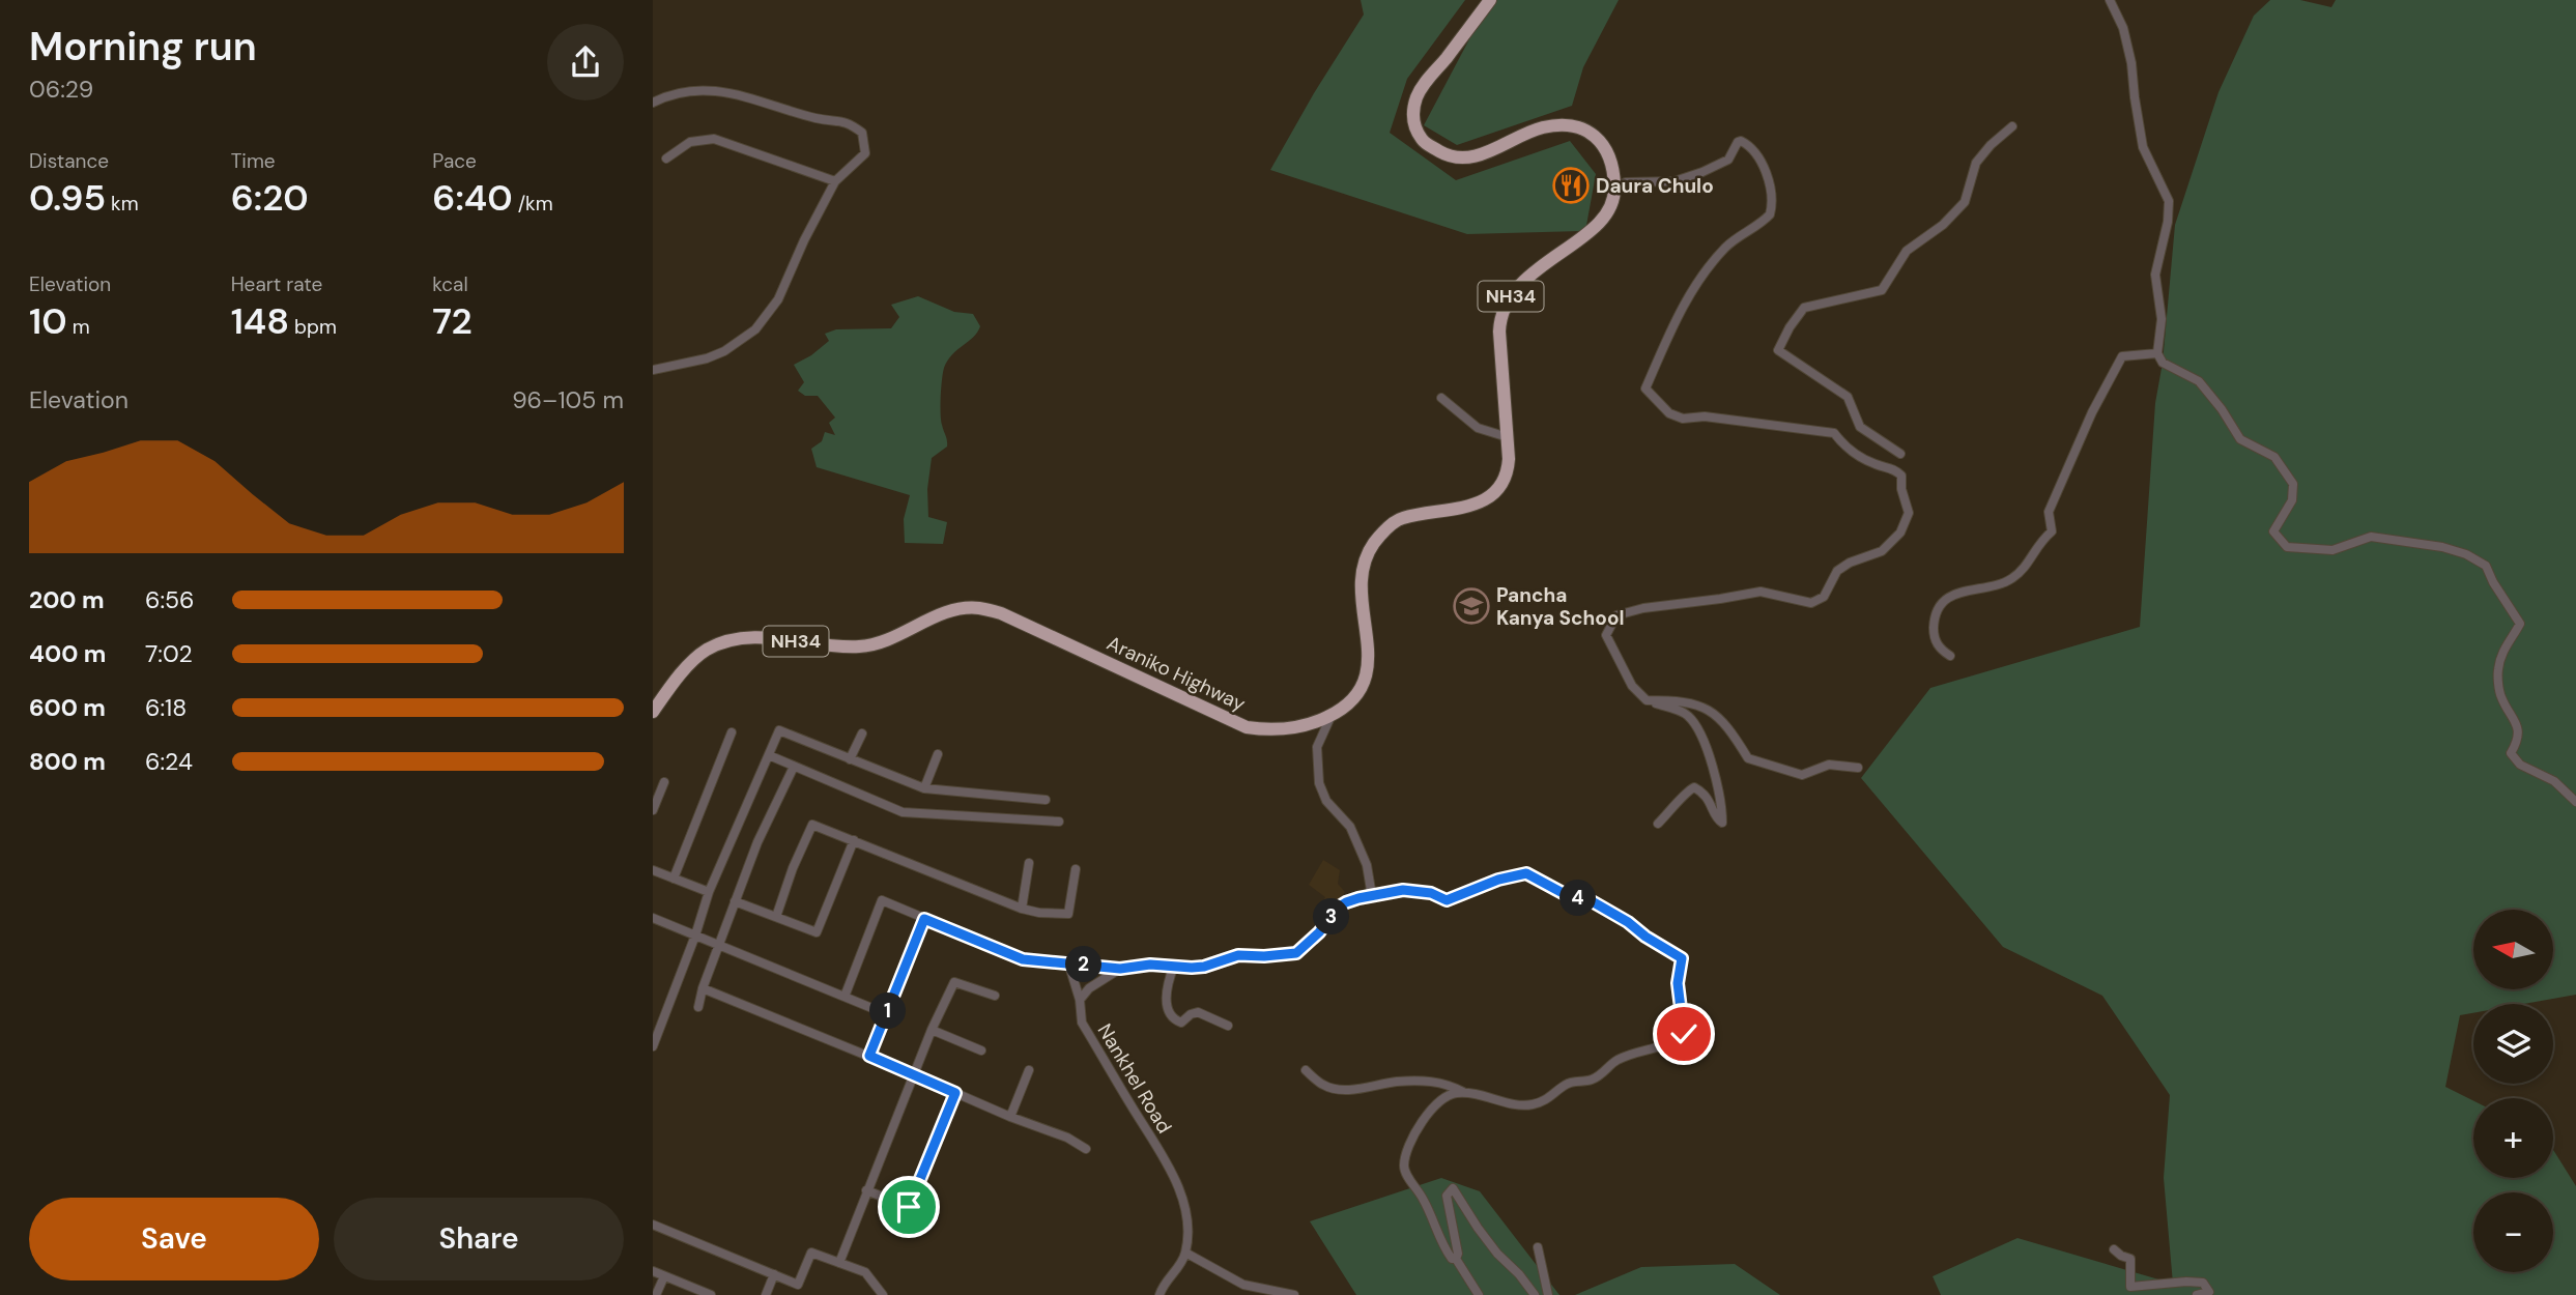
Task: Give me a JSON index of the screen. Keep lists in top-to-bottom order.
{
  "streets": {
    "highway": ["NH34", "Araniko Highway"],
    "street": ["Nankhel Road"]
  },
  "places": {
    "restaurant": ["Daura Chulo"],
    "school or university": ["Pancha Kanya School"]
  },
  "north": "left",
  "page": {
    "heading": ["Morning run", "06:29"],
    "stats": [
      ["Distance", "0.95 km"],
      ["Time", "6:20"],
      ["Pace", "6:40 /km"],
      ["Elevation", "10 m"],
      ["Heart rate", "148 bpm"],
      ["kcal", "72"]
    ],
    "chart": ["Elevation", "96–105 m"],
    "list": [
      {
        "name": "200 m",
        "note": "6:56"
      },
      {
        "name": "400 m",
        "note": "7:02"
      },
      {
        "name": "600 m",
        "note": "6:18"
      },
      {
        "name": "800 m",
        "note": "6:24"
      }
    ],
    "pins": [
      "4",
      "3",
      "2",
      "1"
    ],
    "map_buttons": ["+", "−"],
    "buttons": ["Save", "Share"]
  }
}
